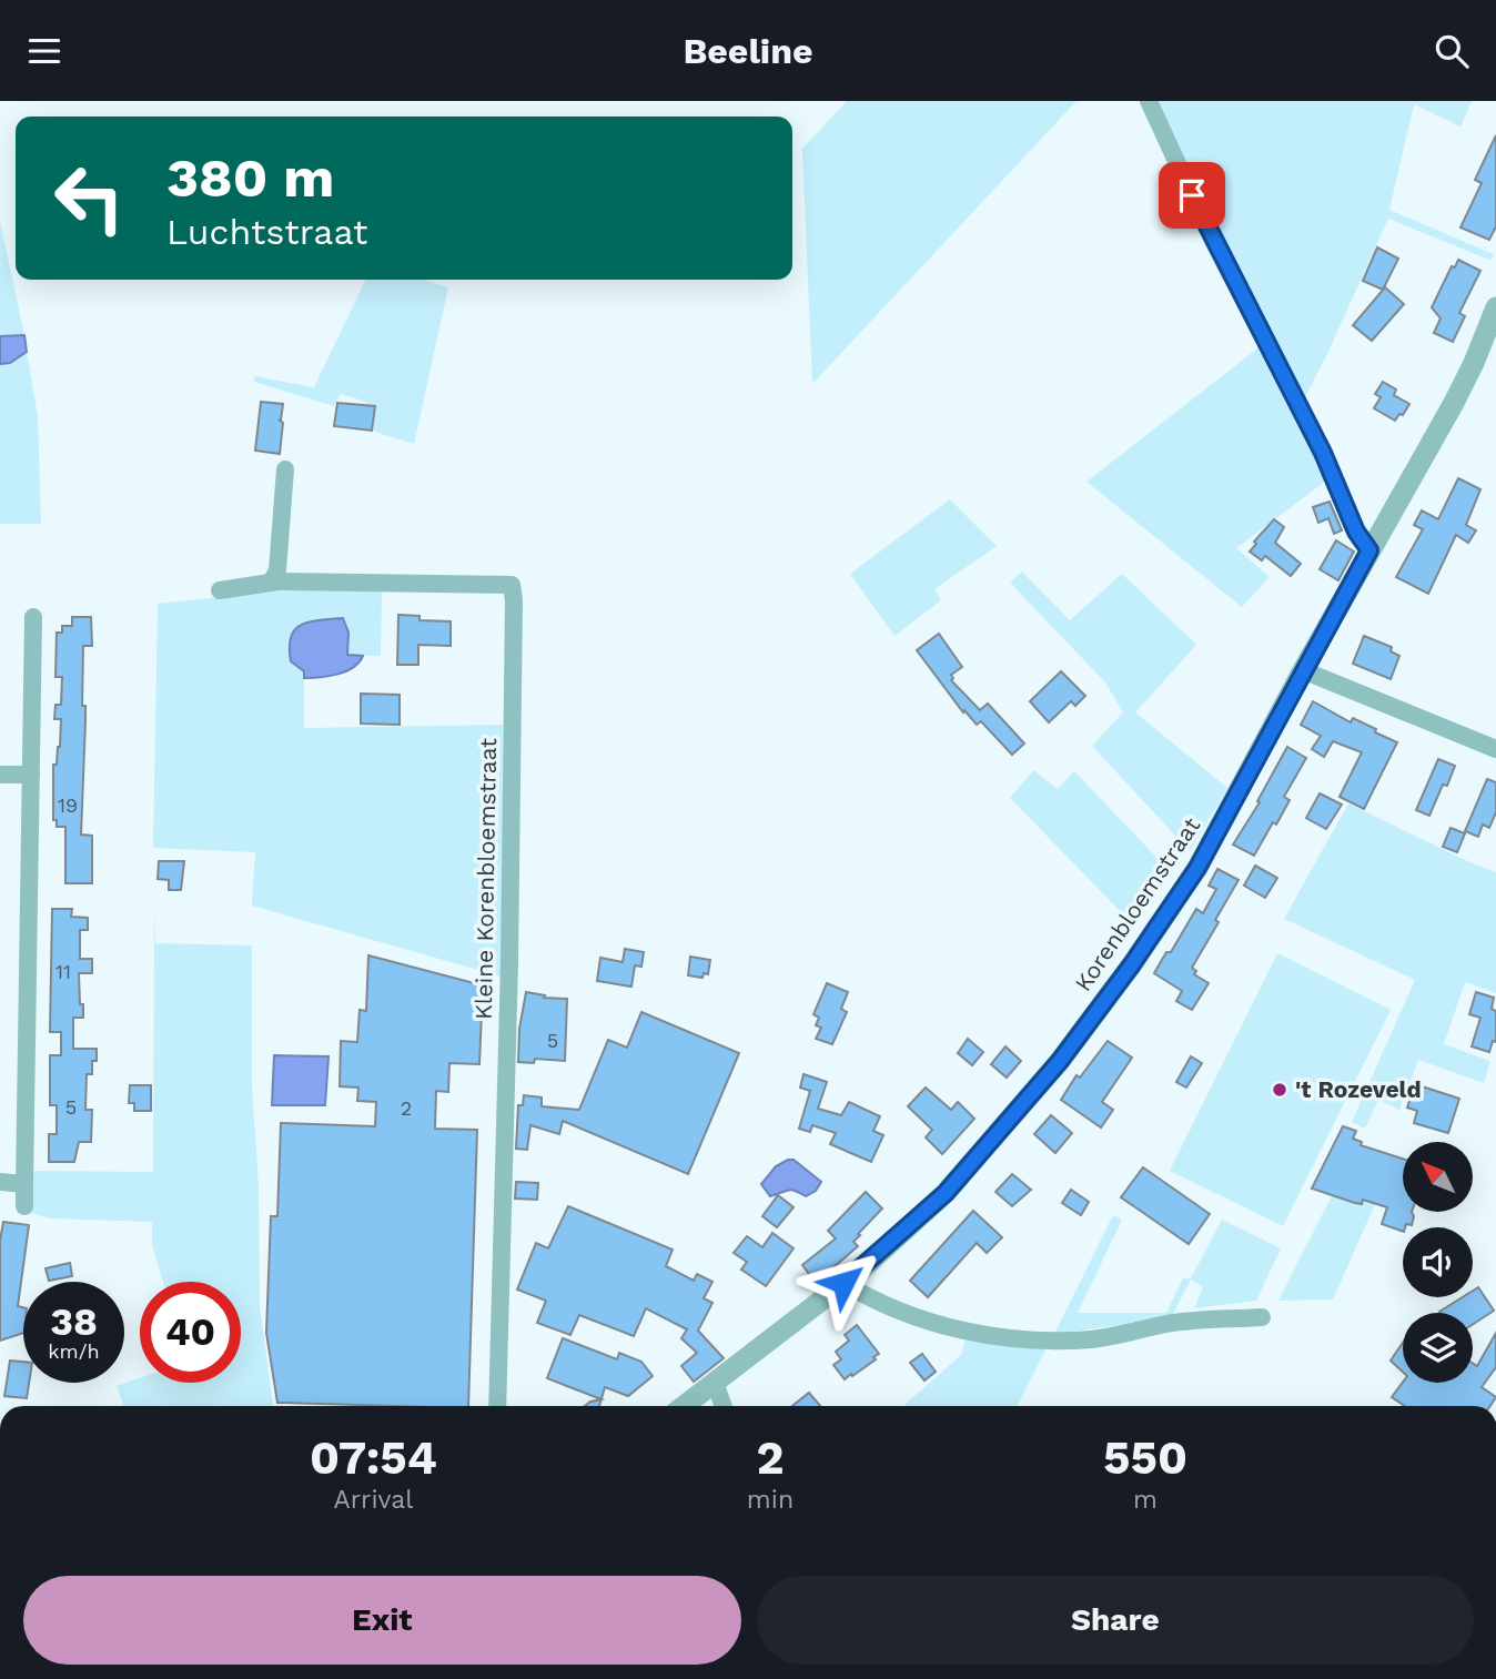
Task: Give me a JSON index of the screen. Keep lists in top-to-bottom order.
{
  "streets": {
    "street": ["Kleine Korenbloemstraat", "Korenbloemstraat"]
  },
  "places": ["'t Rozeveld"],
  "house_numbers": [
    "19",
    "11",
    "5",
    "5",
    "2"
  ],
  "north": "top left",
  "page": {
    "header": "Beeline",
    "turn": ["380 m", "Luchtstraat"],
    "speed": "38 km/h",
    "limit": "40",
    "eta": [
      "07:54",
      "Arrival",
      "2",
      "min",
      "550",
      "m"
    ],
    "buttons": ["Exit", "Share"]
  }
}
